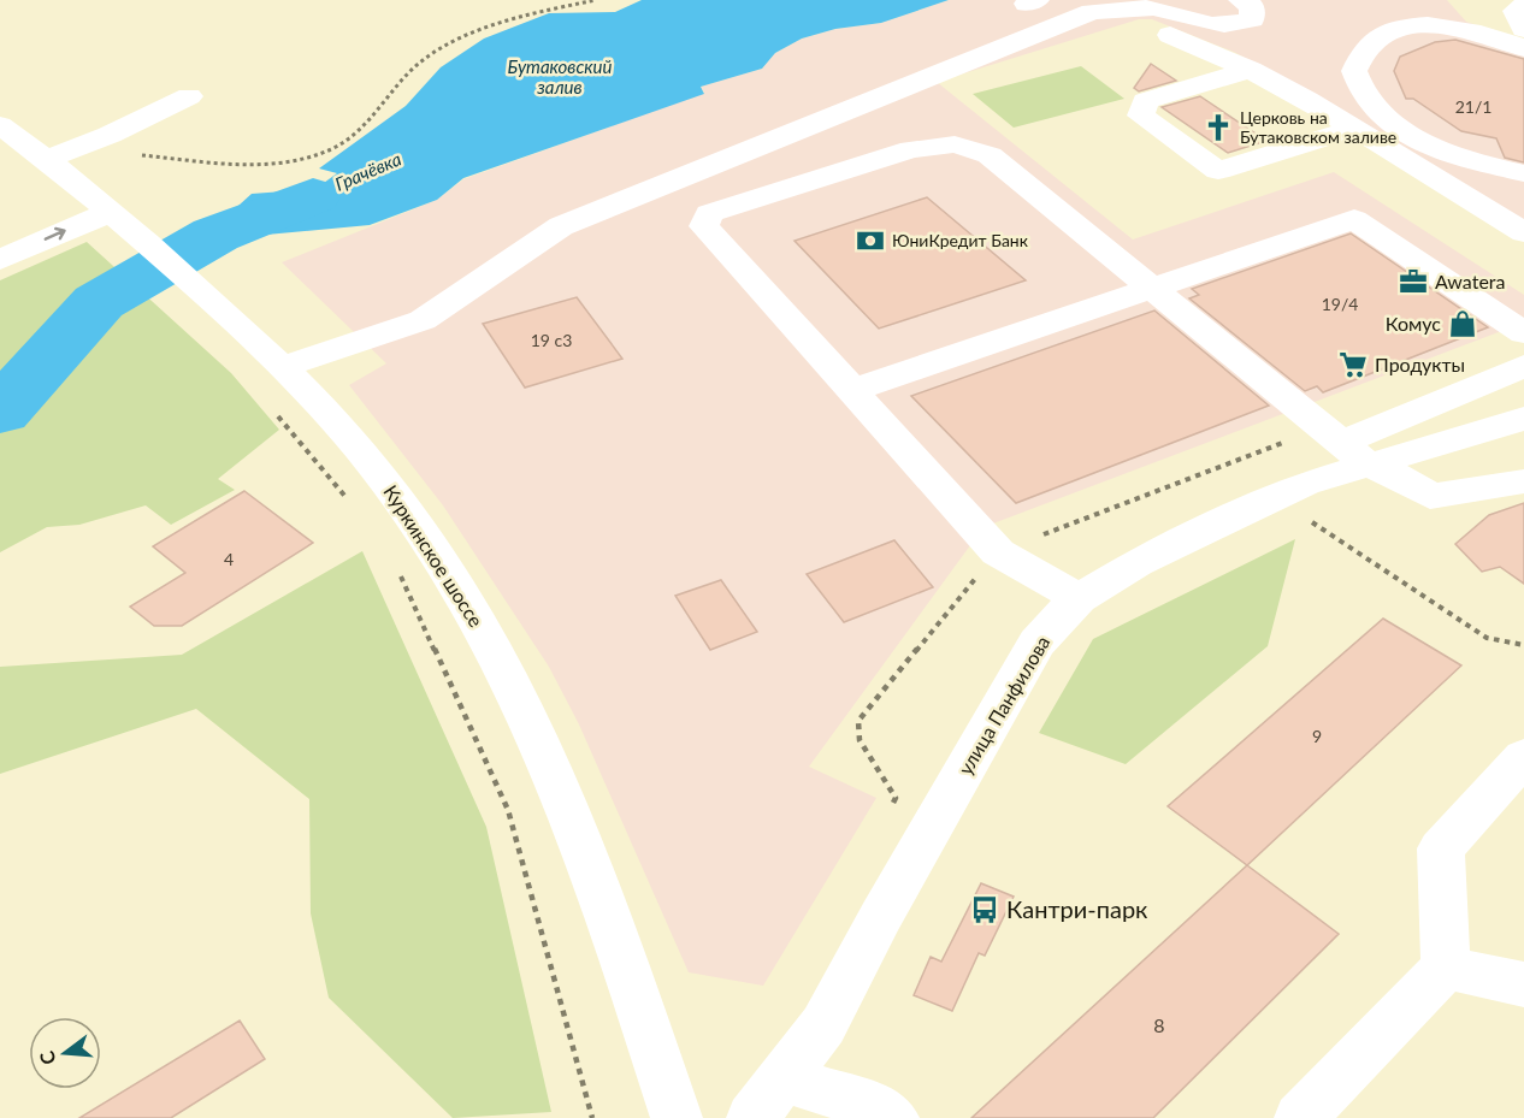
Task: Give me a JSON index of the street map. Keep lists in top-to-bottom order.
{
  "streets": {
    "street": ["Куркинское шоссе", "улица Панфилова"]
  },
  "water": ["Бутаковский залив", "Грачёвка"],
  "places": {
    "church": ["Церковь на Бутаковском заливе"],
    "bank": ["ЮниКредит Банк"],
    "office": ["Awatera"],
    "shop": ["Комус"],
    "supermarket": ["Продукты"],
    "bus stop": ["Кантри-парк"]
  },
  "house_numbers": [
    "21/1",
    "19/4",
    "19 с3",
    "4",
    "9",
    "8"
  ],
  "north": "left"
}
